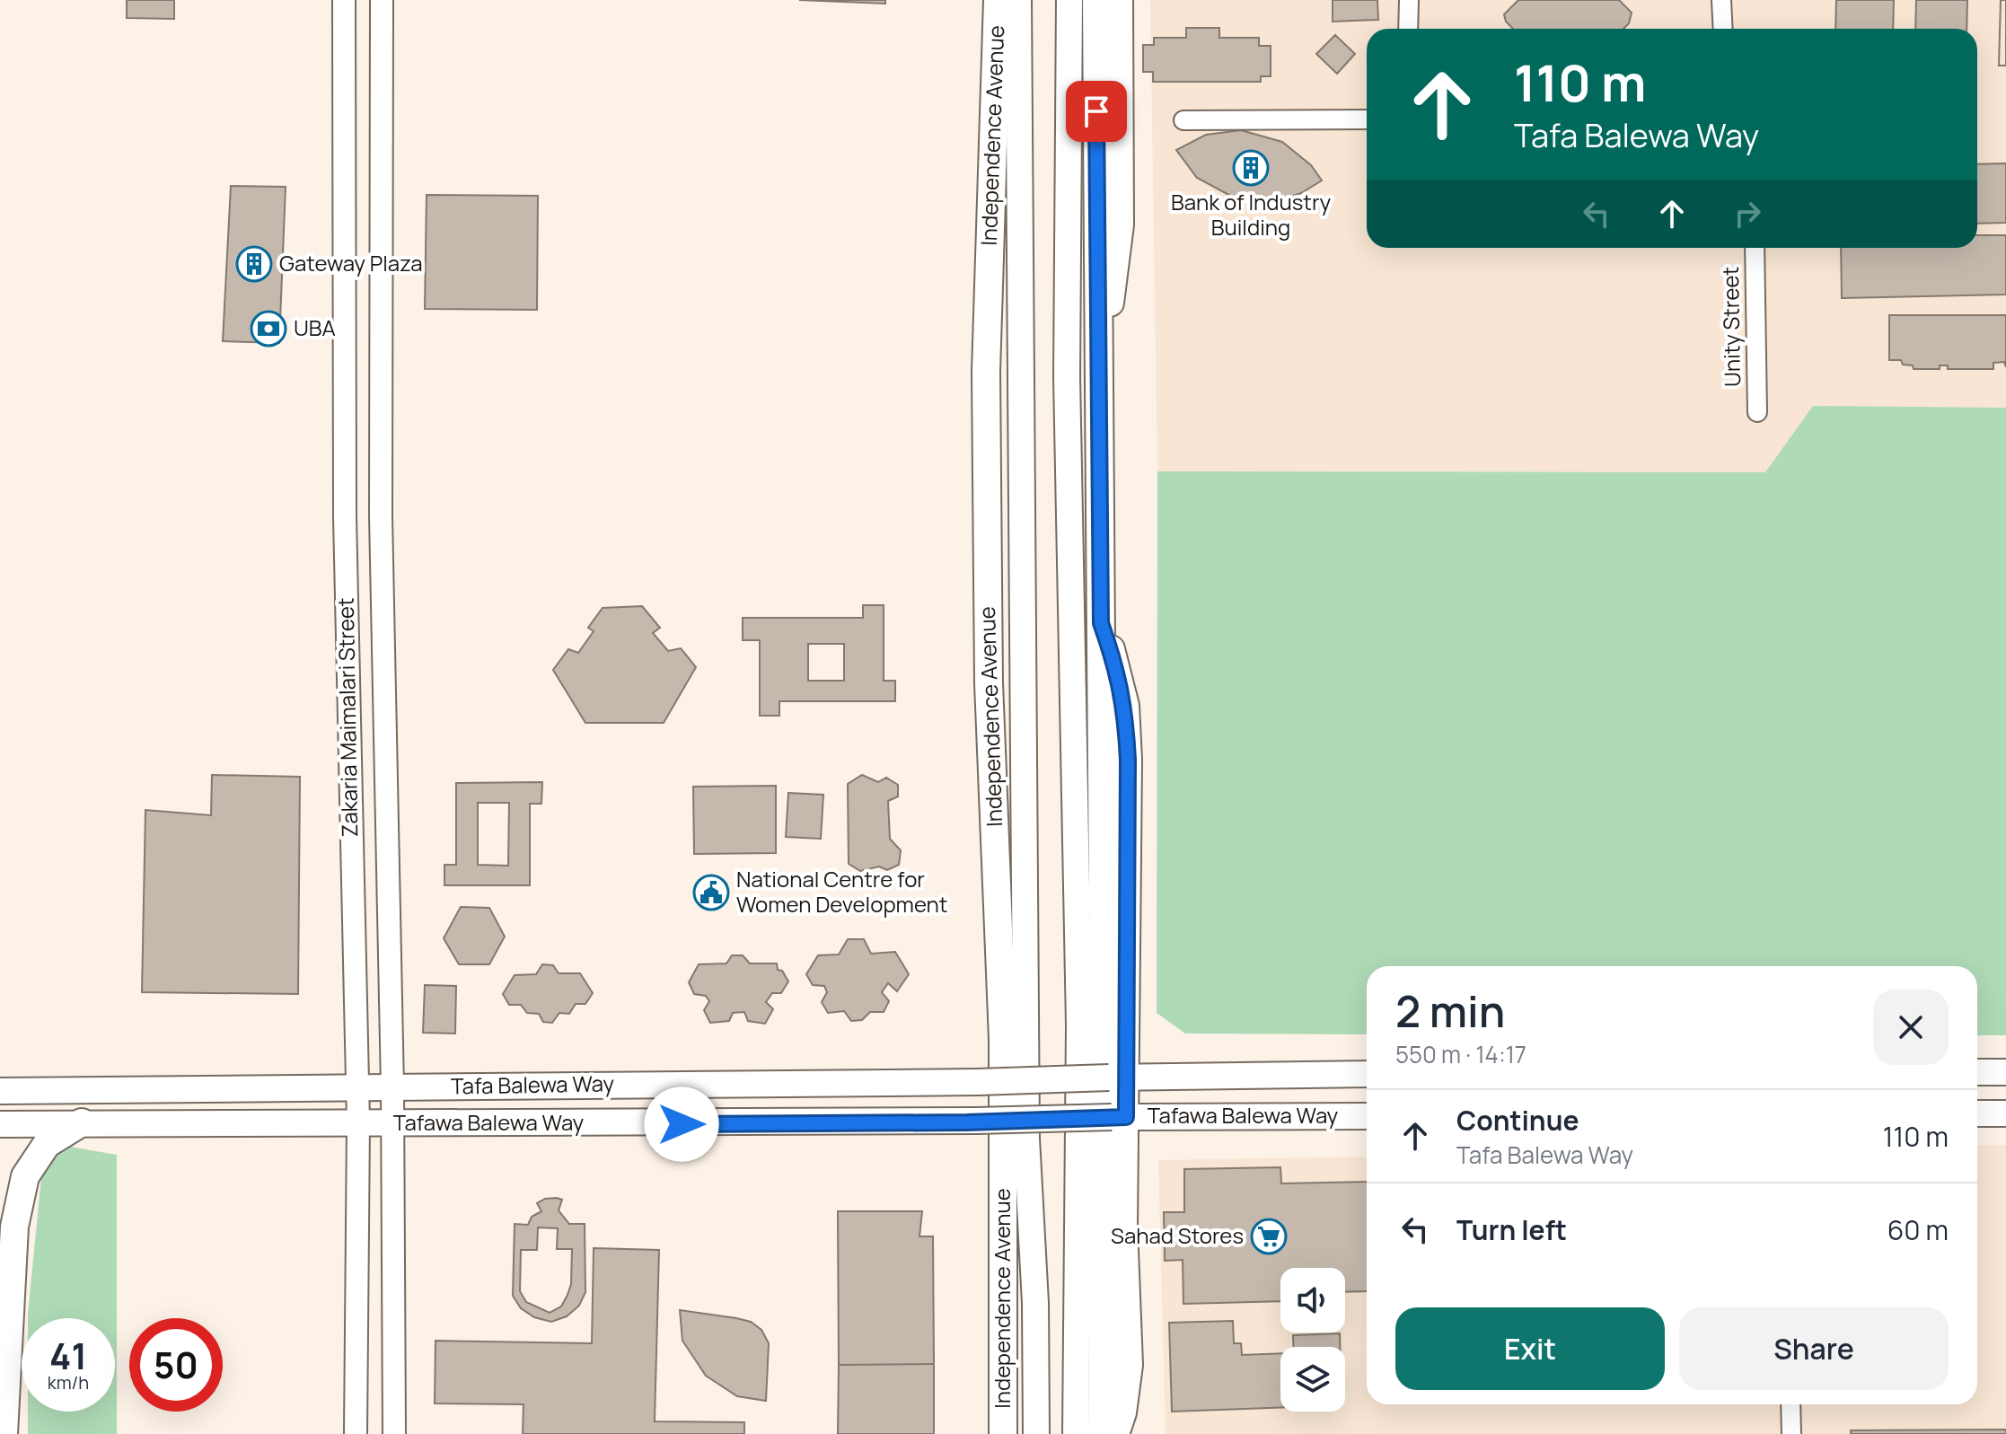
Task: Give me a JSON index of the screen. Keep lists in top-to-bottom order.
{
  "streets": {
    "main road": ["Independence Avenue", "Tafa Balewa Way", "Tafawa Balewa Way"],
    "street": ["Unity Street", "Zakaria Maimalari Street"]
  },
  "crossings": [
    ["Zakaria Maimalari Street", "Tafa Balewa Way"],
    ["Zakaria Maimalari Street", "Tafawa Balewa Way"]
  ],
  "places": {
    "building": ["Bank of Industry Building", "Gateway Plaza"],
    "bank": ["UBA"],
    "public building": ["National Centre for Women Development"],
    "supermarket": ["Sahad Stores"]
  },
  "page": {
    "turn": ["110 m", "Tafa Balewa Way"],
    "heading": ["2 min", "550 m · 14:17"],
    "list": [
      {
        "name": "Continue",
        "note": "Tafa Balewa Way",
        "value": "110 m"
      },
      {
        "name": "Turn left",
        "value": "60 m"
      }
    ],
    "buttons": ["Exit", "Share"],
    "speed": "41 km/h",
    "limit": "50"
  }
}
